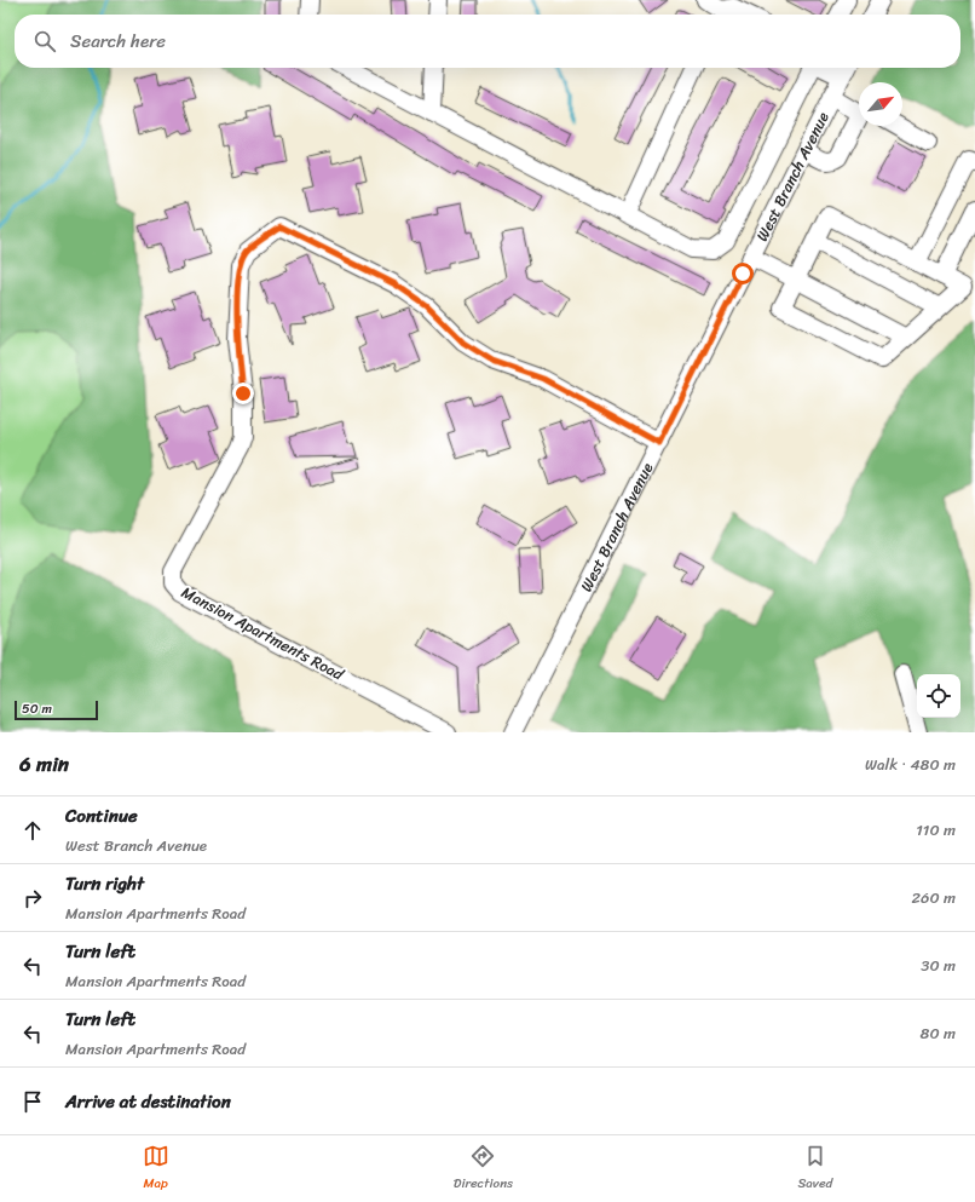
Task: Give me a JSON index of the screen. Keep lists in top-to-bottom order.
{
  "streets": {
    "street": ["West Branch Avenue", "Mansion Apartments Road"]
  },
  "crossings": [
    ["West Branch Avenue", "Mansion Apartments Road"]
  ],
  "scale_bar": "50 m",
  "north": "top right",
  "page": {
    "search": "Search here",
    "scale": "50 m",
    "heading": ["6 min", "Walk · 480 m"],
    "list": [
      ["Continue", "West Branch Avenue", "110 m"],
      ["Turn right", "Mansion Apartments Road", "260 m"],
      ["Turn left", "Mansion Apartments Road", "30 m"],
      ["Turn left", "Mansion Apartments Road", "80 m"],
      "Arrive at destination"
    ],
    "nav": ["Map", "Directions", "Saved"]
  }
}
